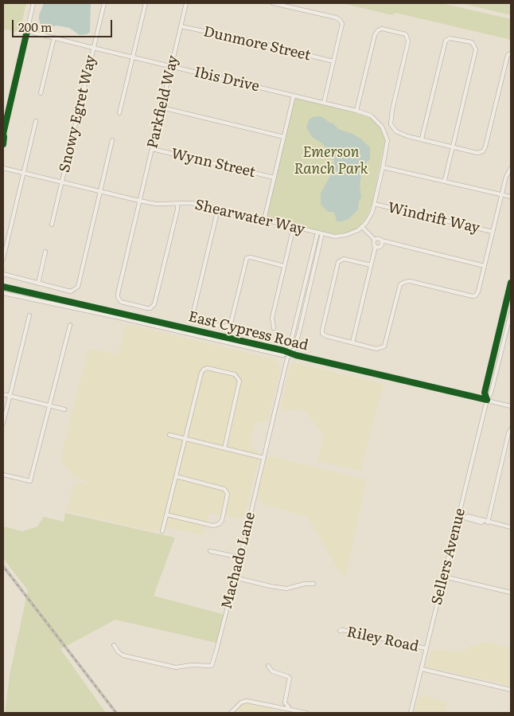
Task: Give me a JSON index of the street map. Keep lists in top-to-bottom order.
{
  "streets": {
    "street": [
      "Dunmore Street",
      "Ibis Drive",
      "Parkfield Way",
      "Snowy Egret Way",
      "Wynn Street",
      "Shearwater Way",
      "Windrift Way",
      "East Cypress Road",
      "Sellers Avenue",
      "Machado Lane",
      "Riley Road"
    ]
  },
  "crossings": [
    ["Dunmore Street", "Parkfield Way"],
    ["Ibis Drive", "Parkfield Way"],
    ["Ibis Drive", "Snowy Egret Way"],
    ["Ibis Drive", "Shearwater Way"],
    ["Parkfield Way", "Wynn Street"],
    ["Parkfield Way", "Shearwater Way"],
    ["Snowy Egret Way", "Shearwater Way"],
    ["Shearwater Way", "Windrift Way"],
    ["Shearwater Way", "Machado Lane"],
    ["East Cypress Road", "Sellers Avenue"],
    ["East Cypress Road", "Machado Lane"],
    ["Sellers Avenue", "Riley Road"]
  ],
  "parks": ["Emerson Ranch Park"],
  "scale_bar": "200 m"
}
